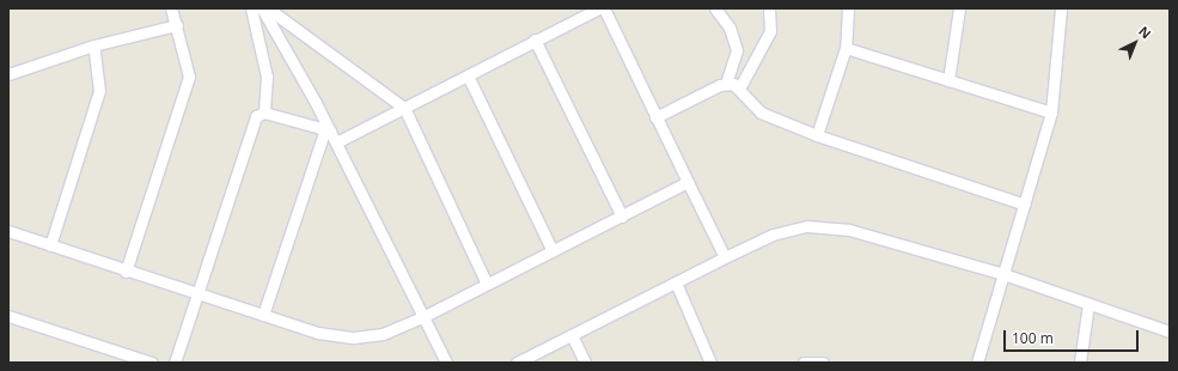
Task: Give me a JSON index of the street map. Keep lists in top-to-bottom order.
{
  "scale_bar": "100 m",
  "north": "top right"
}
